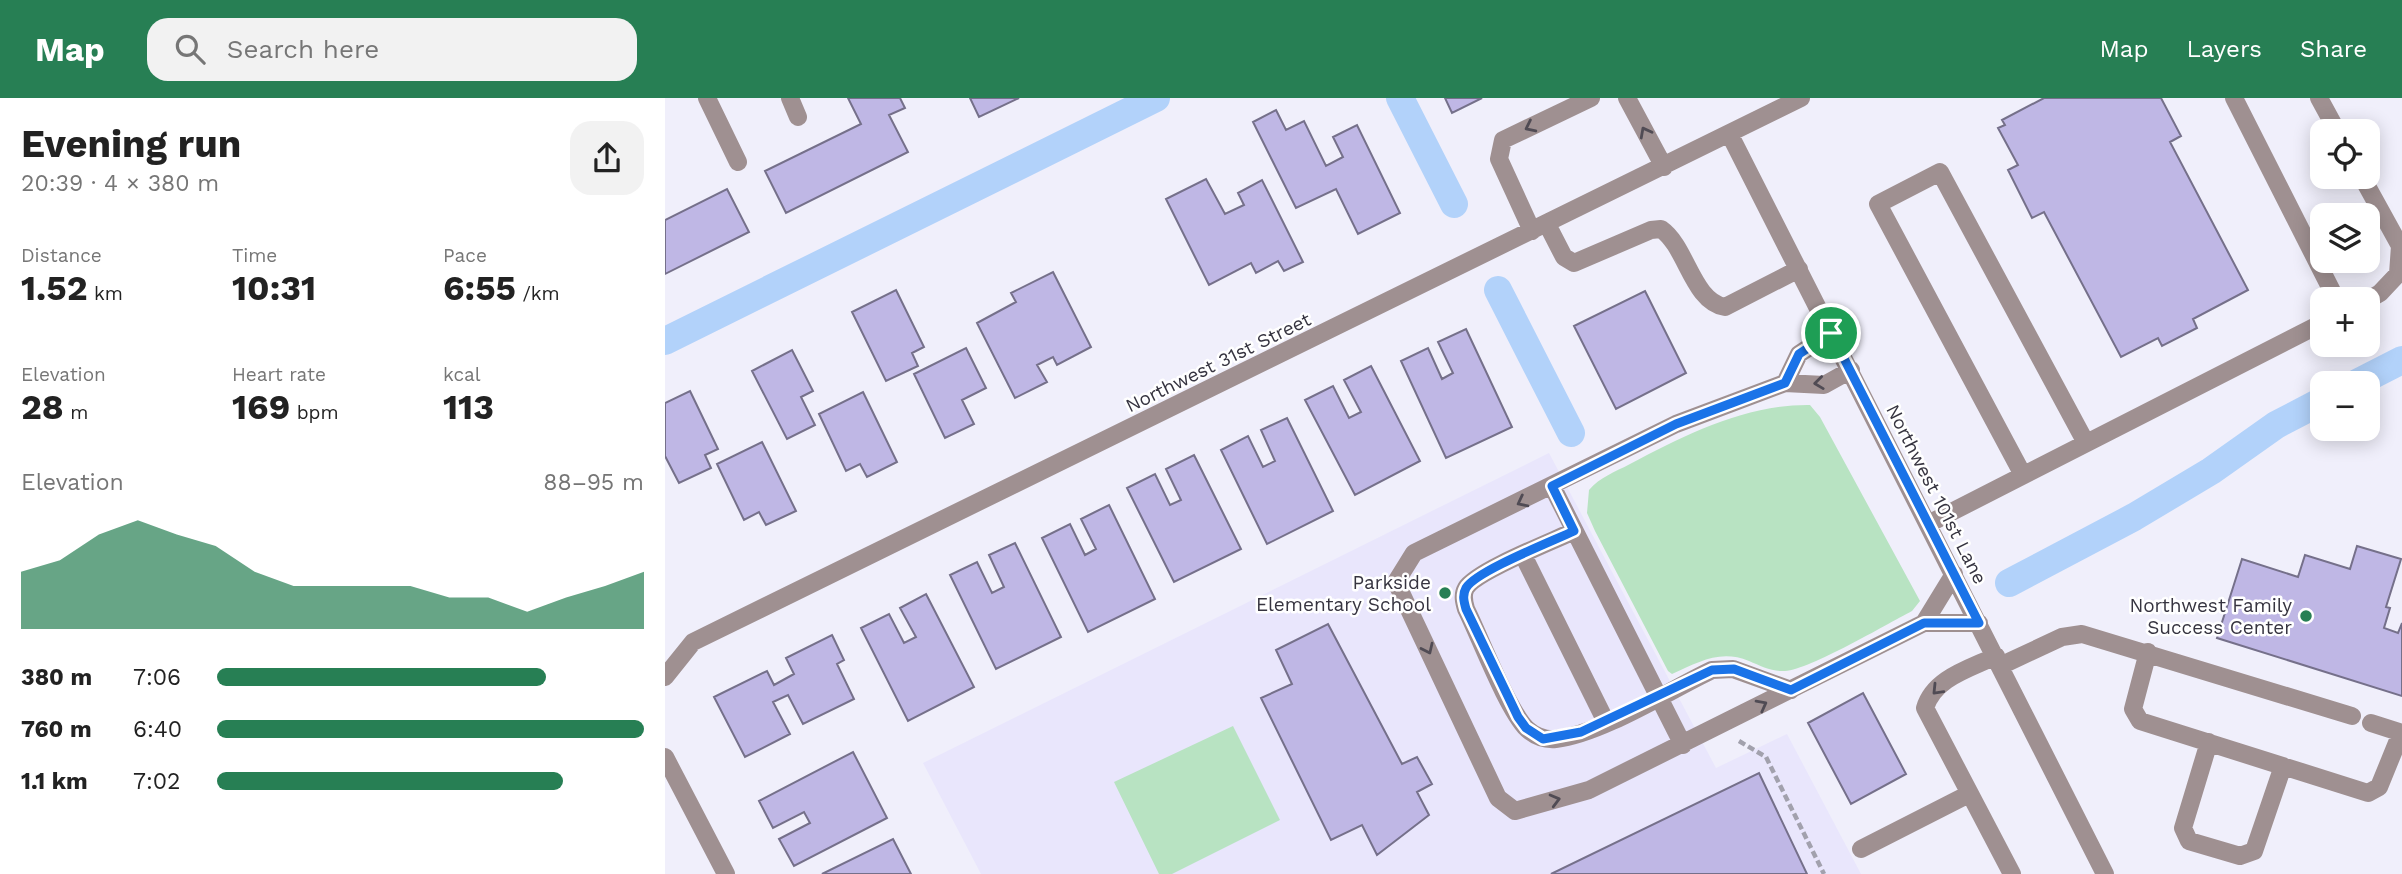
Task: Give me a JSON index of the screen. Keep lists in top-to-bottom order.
{
  "streets": {
    "street": ["Northwest 31st Street", "Northwest 101st Lane"]
  },
  "crossings": [
    ["Northwest 31st Street", "Northwest 101st Lane"]
  ],
  "places": ["Parkside Elementary School", "Northwest Family Success Center"],
  "page": {
    "header": "Map",
    "search": "Search here",
    "nav": ["Map", "Layers", "Share"],
    "heading": ["Evening run", "20:39 · 4 × 380 m"],
    "map_buttons": ["+", "−"],
    "stats": [
      ["Distance", "1.52 km"],
      ["Time", "10:31"],
      ["Pace", "6:55 /km"],
      ["Elevation", "28 m"],
      ["Heart rate", "169 bpm"],
      ["kcal", "113"]
    ],
    "chart": ["Elevation", "88–95 m"],
    "list": [
      {
        "name": "380 m",
        "note": "7:06"
      },
      {
        "name": "760 m",
        "note": "6:40"
      },
      {
        "name": "1.1 km",
        "note": "7:02"
      }
    ]
  }
}
